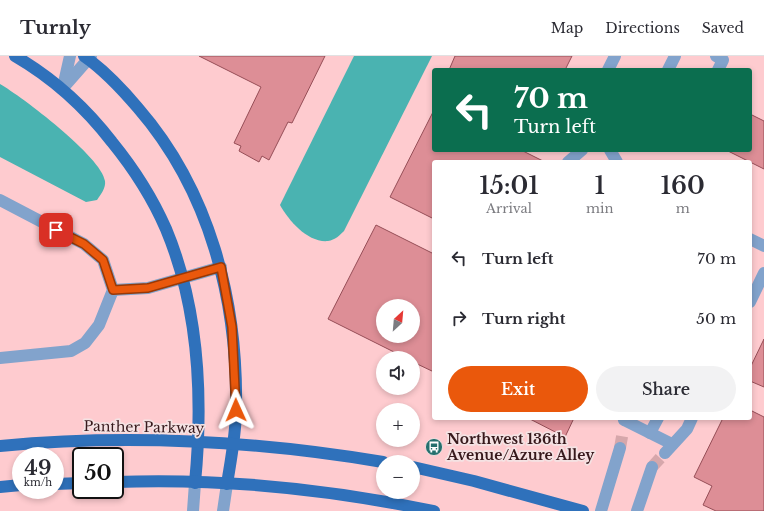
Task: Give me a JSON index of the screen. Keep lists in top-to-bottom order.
{
  "streets": {
    "main road": ["Panther Parkway"]
  },
  "places": {
    "bus stop": ["Northwest 136th Avenue/Azure Alley"]
  },
  "north": "top right",
  "page": {
    "header": "Turnly",
    "nav": ["Map", "Directions", "Saved"],
    "turn": ["70 m", "Turn left"],
    "eta": [
      "15:01",
      "Arrival",
      "1",
      "min",
      "160",
      "m"
    ],
    "list": [
      {
        "name": "Turn left",
        "value": "70 m"
      },
      {
        "name": "Turn right",
        "value": "50 m"
      }
    ],
    "map_buttons": ["+", "−"],
    "buttons": ["Exit", "Share"],
    "speed": "49 km/h",
    "limit": "50"
  }
}
